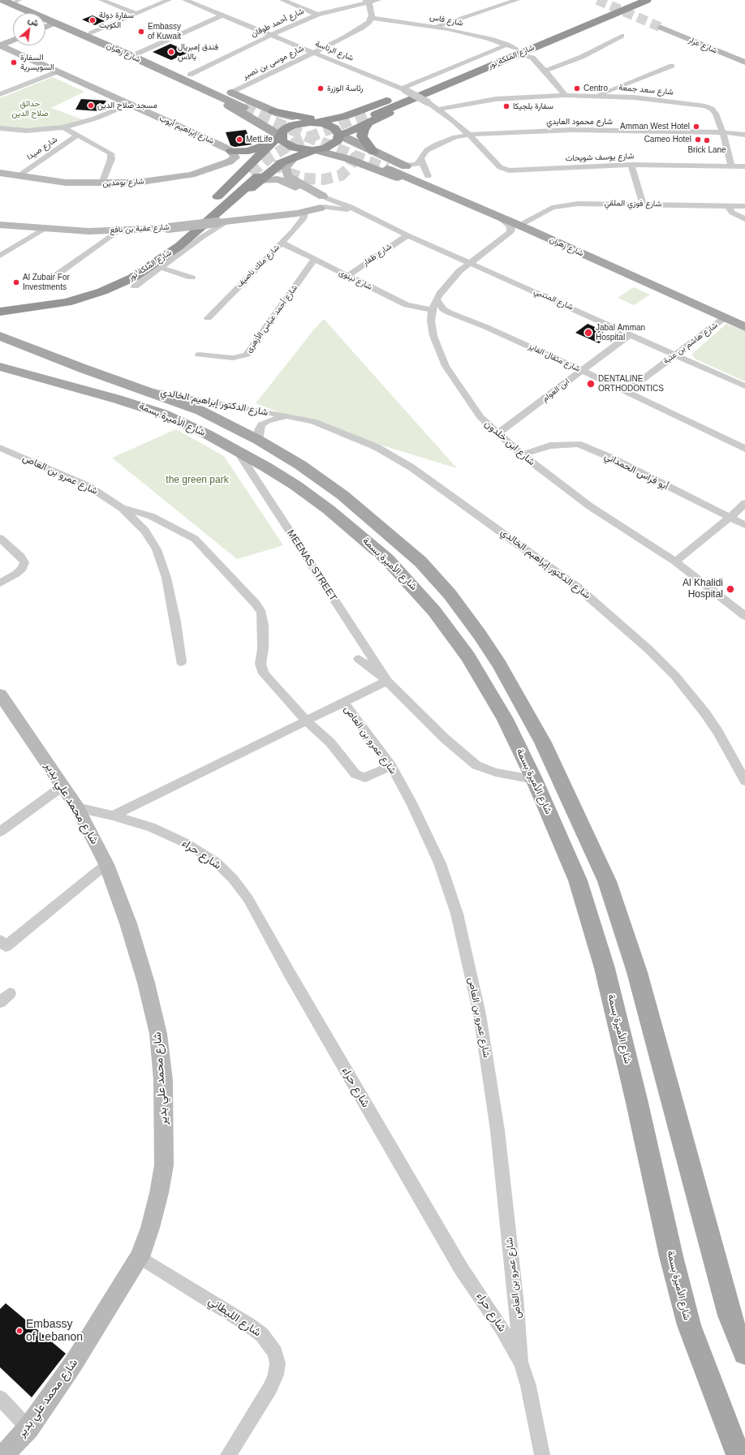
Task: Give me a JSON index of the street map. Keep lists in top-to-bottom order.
{
  "streets": {
    "highway": ["شارع الملكة نور"],
    "main road": ["شارع زهران", "شارع الأميرة بسمة"],
    "street": [
      "شارع فاس",
      "شارع أحمد طوقان",
      "شارع عرار",
      "شارع الرئاسة",
      "شارع موسى بن نصير",
      "شارع سعد جمعة",
      "شارع محمود العابدي",
      "شارع إبراهيم أيوب",
      "شارع صيدا",
      "شارع يوسف شويحات",
      "شارع بومدين",
      "شارع فوزي الملقي",
      "شارع عقبة بن نافع",
      "شارع ظفار",
      "شارع ملك ناصيف",
      "شارع نينوى",
      "شارع المتنبي",
      "شارع أحمد عباس الأزهرى",
      "شارع هاشم بن عتبة",
      "شارع مثقال الفايز",
      "ابن العوام",
      "شارع الدكتور إبراهيم الخالدي",
      "شارع ابن خلدون",
      "أبو فراس الحمداني",
      "شارع عمرو بن العاص",
      "MEENAS STREET",
      "شارع محمد علي بدير",
      "شارع حراء",
      "شارع الليطاني"
    ]
  },
  "crossings": [
    ["شارع فاس", "شارع الملكة نور"],
    ["شارع فاس", "شارع موسى بن نصير"],
    ["شارع أحمد طوقان", "شارع الرئاسة"],
    ["شارع أحمد طوقان", "شارع زهران"],
    ["شارع الرئاسة", "شارع موسى بن نصير"],
    ["شارع الرئاسة", "شارع سعد جمعة"],
    ["شارع الرئاسة", "شارع محمود العابدي"],
    ["شارع الرئاسة", "شارع يوسف شويحات"],
    ["شارع زهران", "شارع محمود العابدي"],
    ["شارع زهران", "شارع فوزي الملقي"],
    ["شارع زهران", "شارع هاشم بن عتبة"],
    ["شارع زهران", "شارع ابن خلدون"],
    ["شارع الملكة نور", "شارع المتنبي"],
    ["شارع سعد جمعة", "شارع محمود العابدي"],
    ["شارع سعد جمعة", "شارع يوسف شويحات"],
    ["شارع محمود العابدي", "شارع يوسف شويحات"],
    ["شارع إبراهيم أيوب", "شارع بومدين"],
    ["شارع صيدا", "شارع بومدين"],
    ["شارع عقبة بن نافع", "شارع ملك ناصيف"],
    ["شارع عقبة بن نافع", "شارع المتنبي"],
    ["شارع ظفار", "شارع نينوى"],
    ["شارع ظفار", "شارع المتنبي"],
    ["شارع ملك ناصيف", "شارع نينوى"],
    ["شارع نينوى", "شارع أحمد عباس الأزهرى"],
    ["شارع نينوى", "شارع ابن خلدون"],
    ["شارع المتنبي", "شارع هاشم بن عتبة"],
    ["شارع المتنبي", "ابن العوام"],
    ["شارع المتنبي", "شارع ابن خلدون"],
    ["شارع هاشم بن عتبة", "شارع مثقال الفايز"],
    ["شارع مثقال الفايز", "ابن العوام"],
    ["شارع مثقال الفايز", "شارع ابن خلدون"],
    ["ابن العوام", "شارع ابن خلدون"],
    ["شارع الدكتور إبراهيم الخالدي", "شارع الأميرة بسمة"],
    ["شارع الأميرة بسمة", "MEENAS STREET"],
    ["شارع ابن خلدون", "أبو فراس الحمداني"],
    ["شارع عمرو بن العاص", "شارع حراء"],
    ["شارع محمد علي بدير", "شارع حراء"],
    ["شارع محمد علي بدير", "شارع الليطاني"]
  ],
  "parks": ["حدائق صلاح الدين", "the green park"],
  "places": [
    "سفارة دولة الكويت",
    "Embassy of Kuwait",
    "فندق إمبريال بالاس",
    "السفارة السويسرية",
    "رئاسة الوزرة",
    "Centro",
    "مسجد صلاح الدين",
    "سفارة بلجيكا",
    "Amman West Hotel",
    "MetLife",
    "Cameo Hotel",
    "Brick Lane",
    "Al Zubair For Investments",
    "Jabal Amman Hospital",
    "DENTALINE ORTHODONTICS",
    "Al Khalidi Hospital",
    "Embassy of Lebanon"
  ],
  "north": "top right"
}
